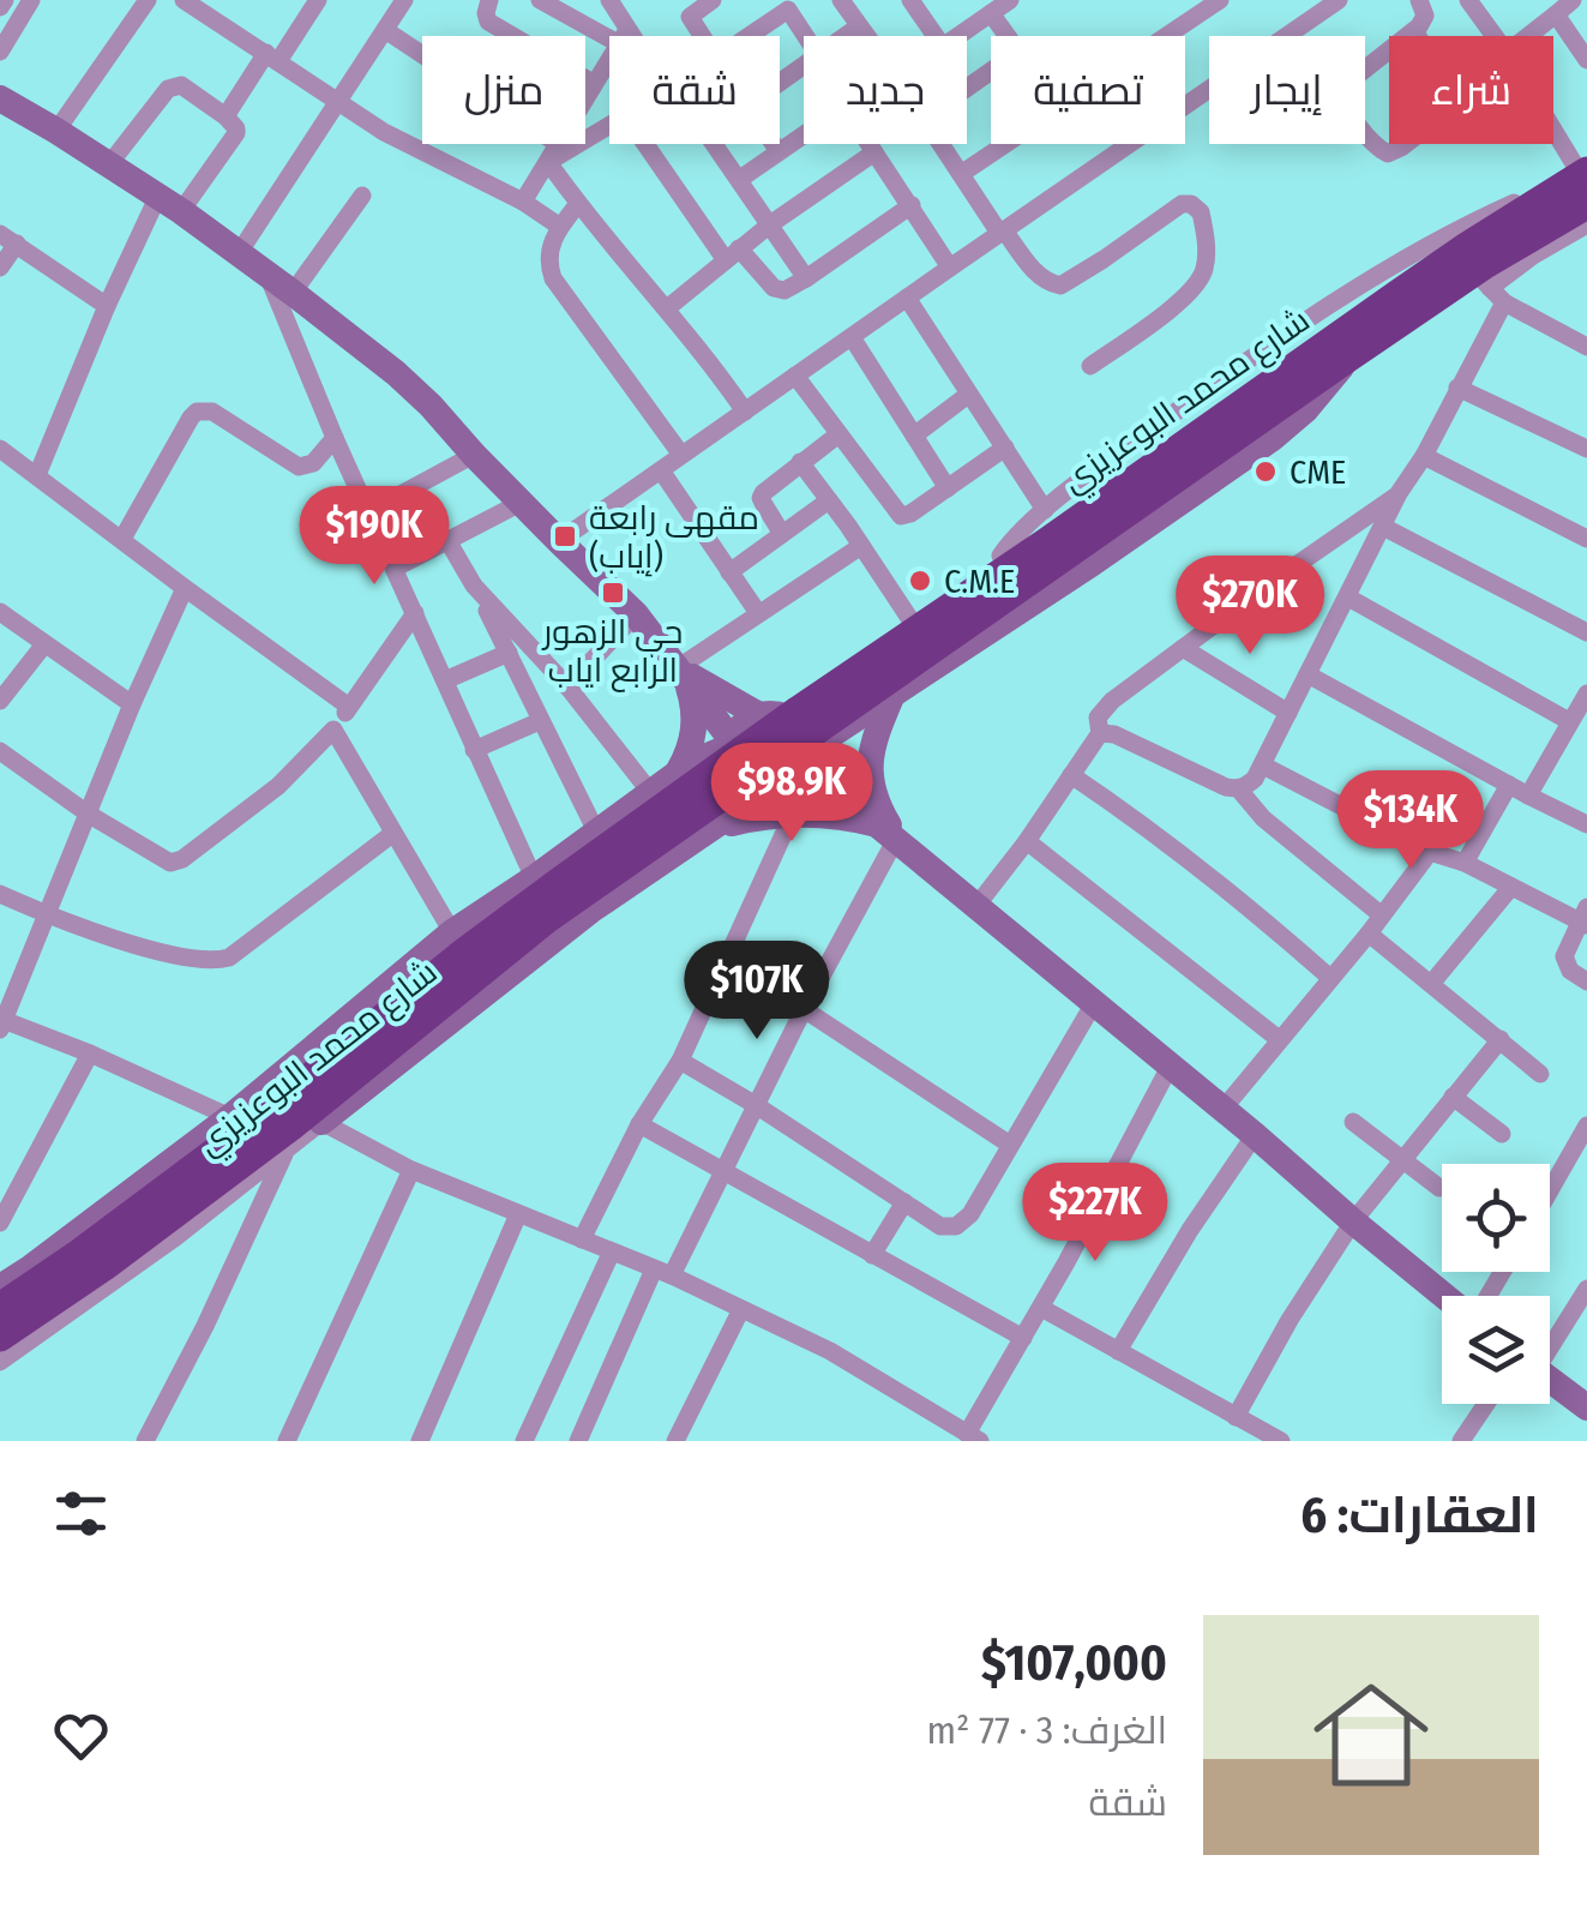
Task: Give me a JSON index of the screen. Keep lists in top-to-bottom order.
{
  "streets": {
    "highway": ["شارع محمد البوعزيزي"]
  },
  "places": {
    "other": ["CME", "C.M.E"],
    "transit": ["مقهى رابعة (إياب)", "حي الزهور الرابع اياب"]
  },
  "page": {
    "chip": [
      "شراء",
      "إيجار",
      "تصفية",
      "جديد",
      "شقة",
      "منزل"
    ],
    "price": [
      "$190K",
      "$270K",
      "$98.9K",
      "$134K",
      "$107K",
      "$227K"
    ],
    "heading": "العقارات: 6",
    "list": [
      {
        "name": "$107,000",
        "note": "الغرف: 3 · 77 m² · شقة"
      }
    ]
  }
}
